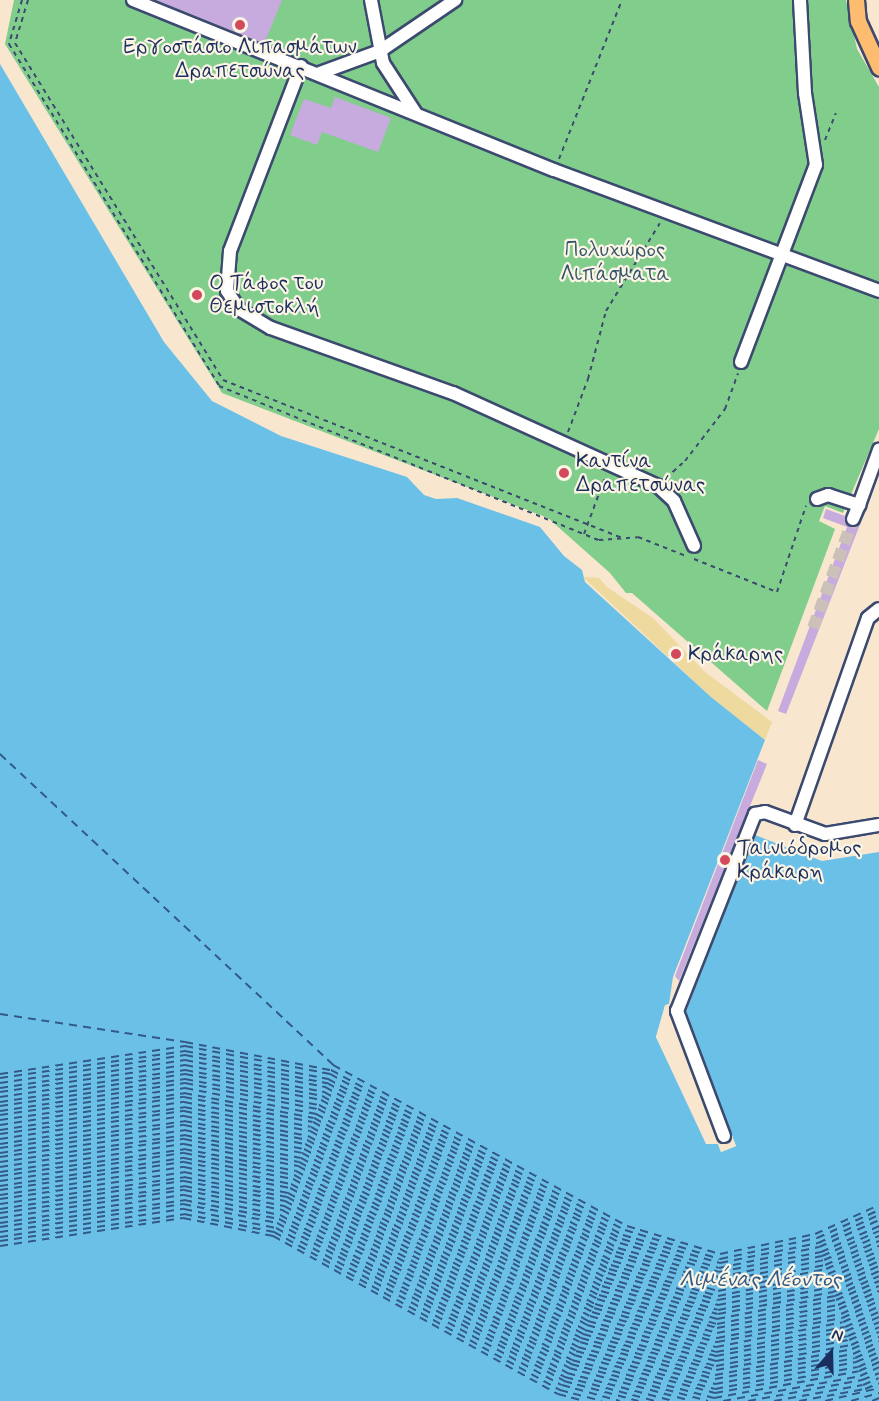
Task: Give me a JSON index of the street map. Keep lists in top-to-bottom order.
{
  "water": ["Λιμένας Λέοντος"],
  "parks": ["Πολυχώρος Λιπάσματα"],
  "places": [
    "Εργοστάσιο Λιπασμάτων Δραπετσώνας",
    "Ο Τάφος του Θεμιστοκλή",
    "Καντίνα Δραπετσώνας",
    "Κράκαρης",
    "Ταινιόδρομος Κράκαρη"
  ],
  "north": "top"
}
